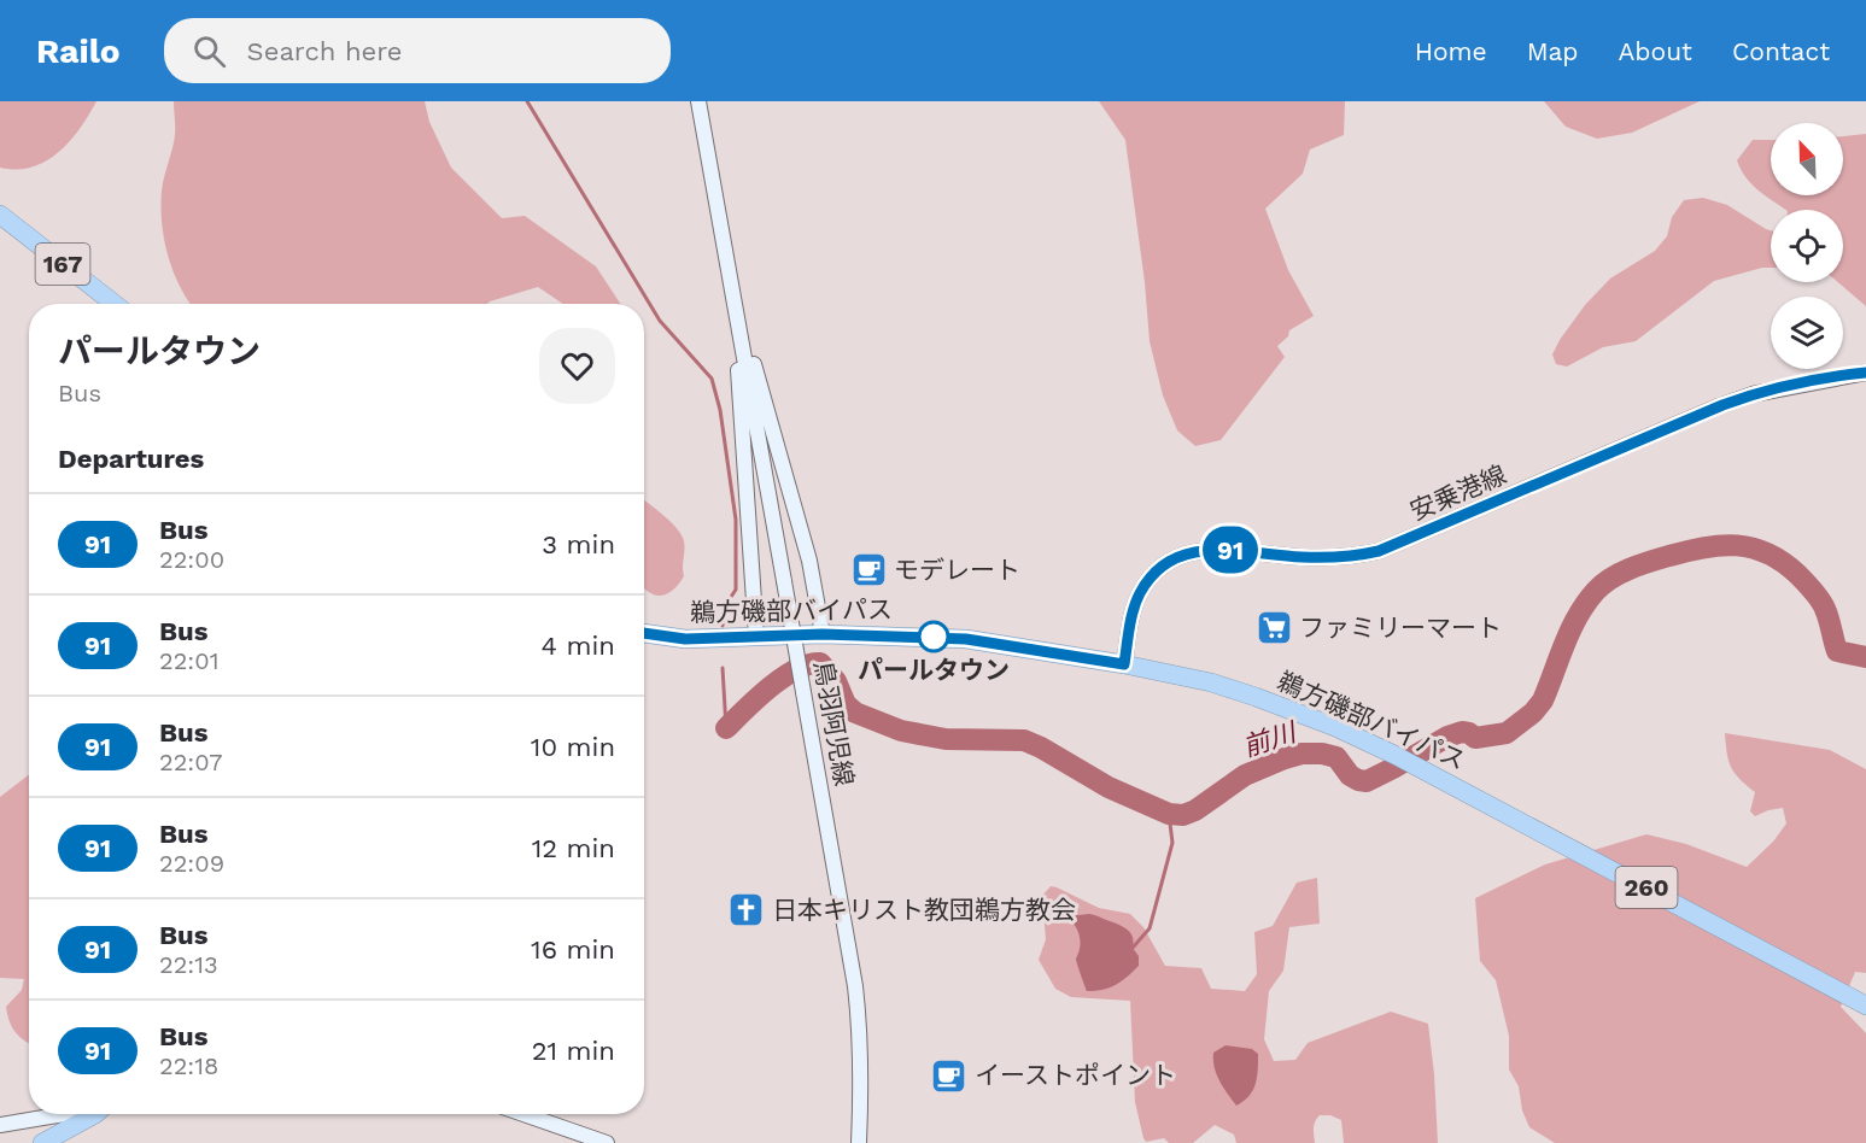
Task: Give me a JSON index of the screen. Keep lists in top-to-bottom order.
{
  "streets": {
    "highway": ["167", "鵜方磯部バイパス", "260"],
    "main road": ["安乗港線", "鳥羽阿児線"]
  },
  "crossings": [
    ["安乗港線", "鵜方磯部バイパス"]
  ],
  "water": ["前川"],
  "places": {
    "cafe": ["モデレート", "イーストポイント"],
    "supermarket": ["ファミリーマート"],
    "other": ["パールタウン"],
    "church": ["日本キリスト教団鵜方教会"]
  },
  "lines": ["bus line 91"],
  "north": "top left",
  "page": {
    "header": "Railo",
    "search": "Search here",
    "nav": [
      "Home",
      "Map",
      "About",
      "Contact"
    ],
    "on_map": "91",
    "heading": [
      ["パールタウン", "Bus"],
      "Departures"
    ],
    "list": [
      {
        "mark": "91",
        "name": "Bus",
        "note": "22:00",
        "value": "3 min"
      },
      {
        "mark": "91",
        "name": "Bus",
        "note": "22:01",
        "value": "4 min"
      },
      {
        "mark": "91",
        "name": "Bus",
        "note": "22:07",
        "value": "10 min"
      },
      {
        "mark": "91",
        "name": "Bus",
        "note": "22:09",
        "value": "12 min"
      },
      {
        "mark": "91",
        "name": "Bus",
        "note": "22:13",
        "value": "16 min"
      },
      {
        "mark": "91",
        "name": "Bus",
        "note": "22:18",
        "value": "21 min"
      }
    ]
  }
}
